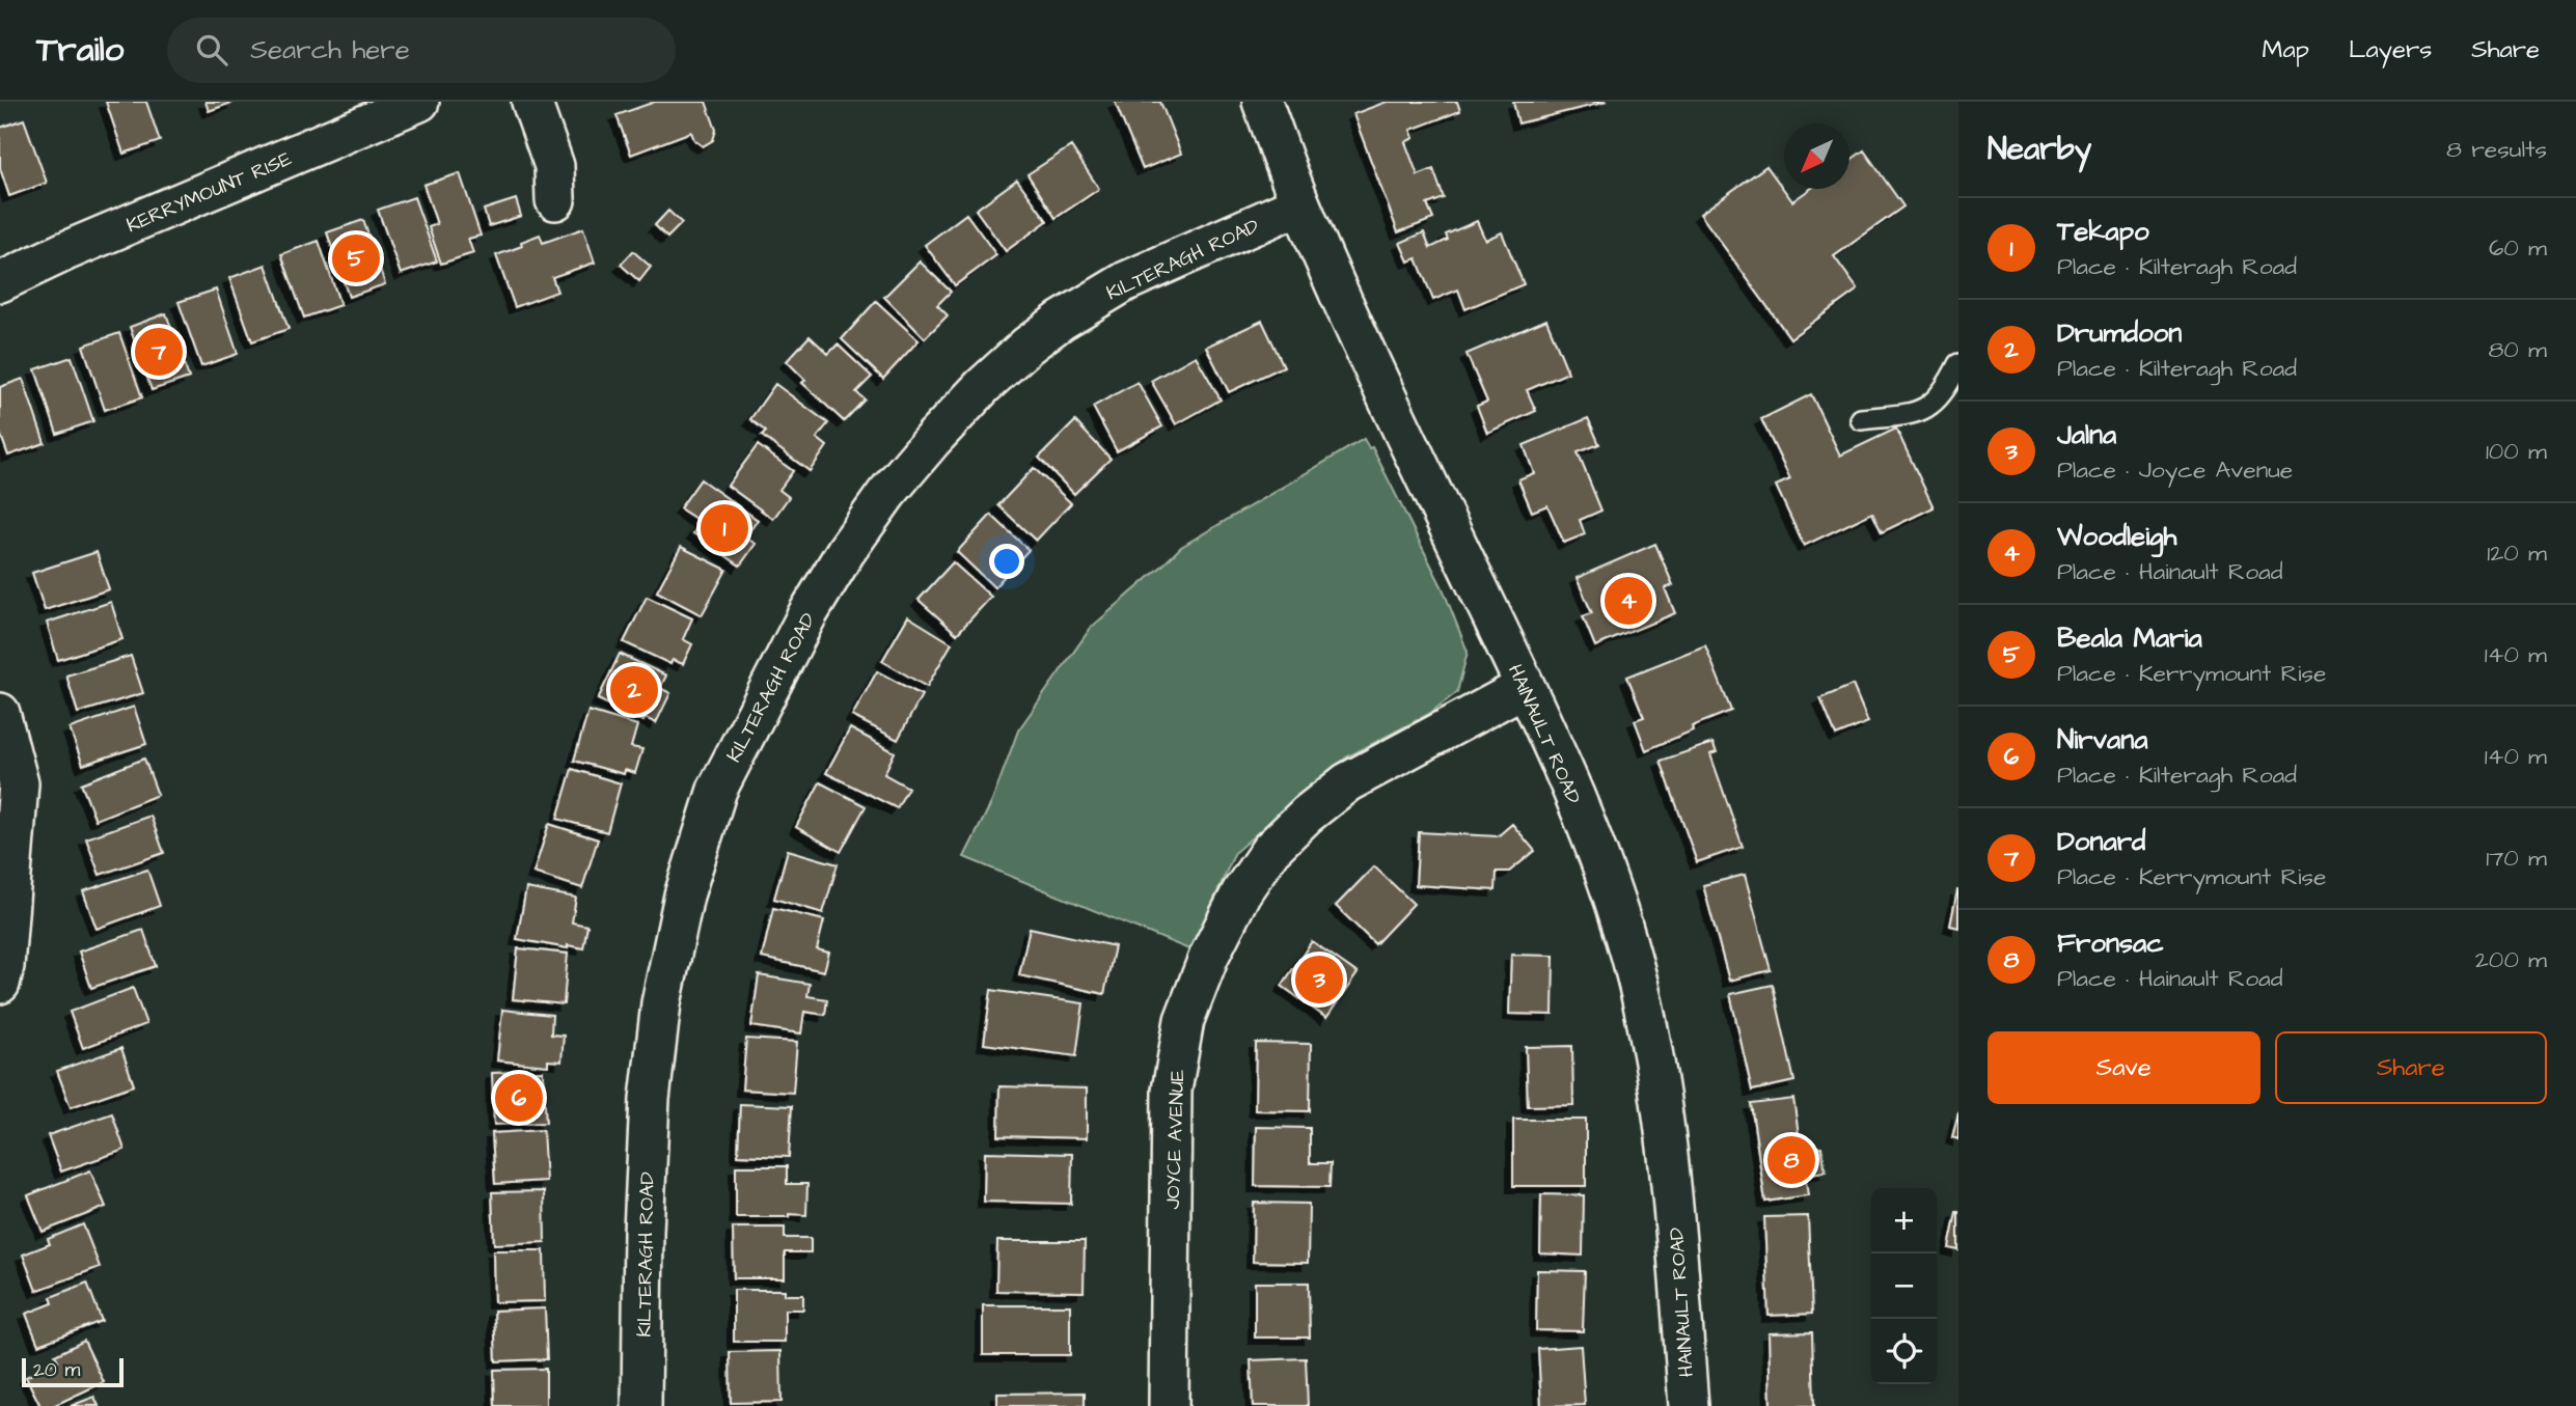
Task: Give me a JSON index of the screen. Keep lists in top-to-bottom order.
{
  "streets": {
    "street": [
      "KERRYMOUNT RISE",
      "KILTERAGH ROAD",
      "HAINAULT ROAD",
      "JOYCE AVENUE"
    ]
  },
  "crossings": [
    ["KILTERAGH ROAD", "HAINAULT ROAD"],
    ["HAINAULT ROAD", "JOYCE AVENUE"]
  ],
  "scale_bar": "20 m",
  "north": "bottom left",
  "page": {
    "header": "Trailo",
    "search": "Search here",
    "nav": ["Map", "Layers", "Share"],
    "heading": ["Nearby", "8 results"],
    "list": [
      {
        "mark": "1",
        "name": "Tekapo",
        "note": "Place · Kilteragh Road",
        "value": "60 m"
      },
      {
        "mark": "2",
        "name": "Drumdoon",
        "note": "Place · Kilteragh Road",
        "value": "80 m"
      },
      {
        "mark": "3",
        "name": "Jalna",
        "note": "Place · Joyce Avenue",
        "value": "100 m"
      },
      {
        "mark": "4",
        "name": "Woodleigh",
        "note": "Place · Hainault Road",
        "value": "120 m"
      },
      {
        "mark": "5",
        "name": "Beala Maria",
        "note": "Place · Kerrymount Rise",
        "value": "140 m"
      },
      {
        "mark": "6",
        "name": "Nirvana",
        "note": "Place · Kilteragh Road",
        "value": "140 m"
      },
      {
        "mark": "7",
        "name": "Donard",
        "note": "Place · Kerrymount Rise",
        "value": "170 m"
      },
      {
        "mark": "8",
        "name": "Fronsac",
        "note": "Place · Hainault Road",
        "value": "200 m"
      }
    ],
    "pins": [
      "5",
      "7",
      "1",
      "4",
      "2",
      "3",
      "6",
      "8"
    ],
    "buttons": ["Save", "Share"],
    "map_buttons": ["+", "−"],
    "scale": "20 m"
  }
}
